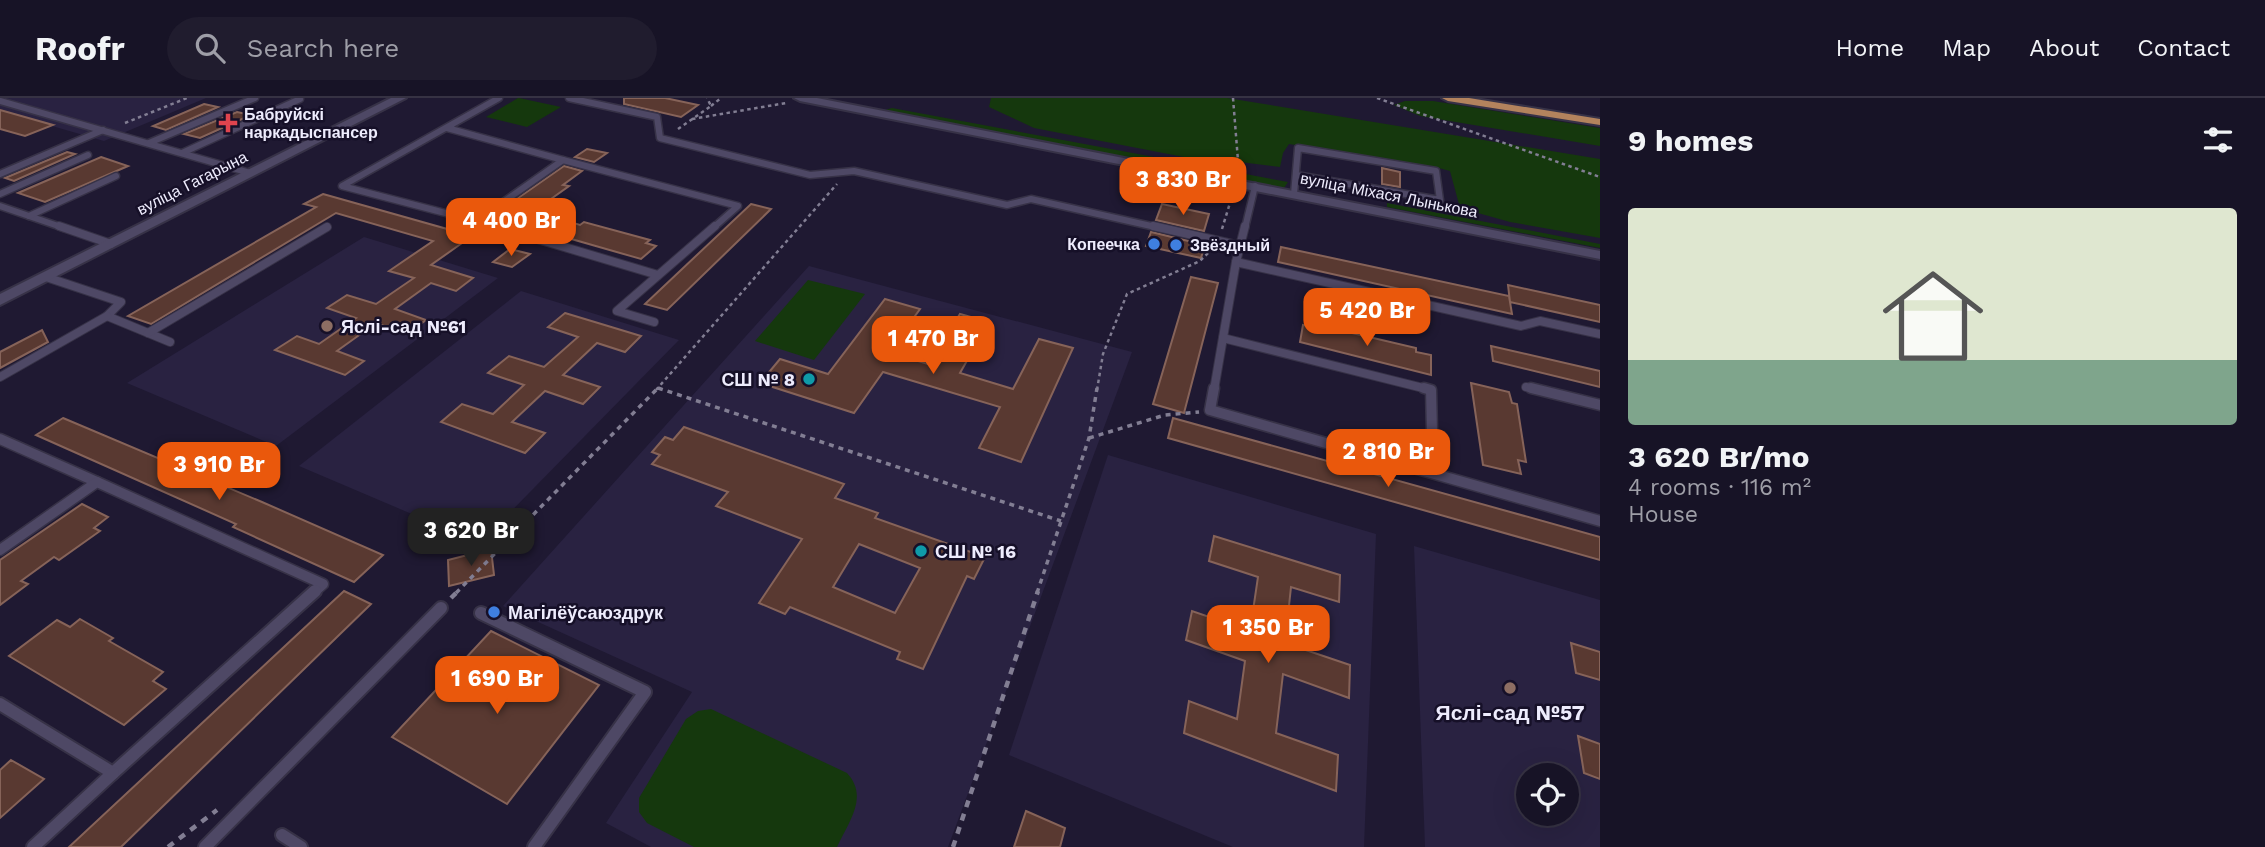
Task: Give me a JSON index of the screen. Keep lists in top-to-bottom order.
{
  "streets": {
    "street": ["вуліца Гагарына", "вуліца Міхася Лынькова"]
  },
  "places": {
    "health": ["Бабруйскі наркадыспансер"],
    "other": [
      "Копеечка",
      "Звёздный",
      "Яслі-сад №61",
      "СШ № 8",
      "СШ № 16",
      "Магілёўсаюздрук",
      "Яслі-сад №57"
    ]
  },
  "page": {
    "header": "Roofr",
    "search": "Search here",
    "nav": [
      "Home",
      "Map",
      "About",
      "Contact"
    ],
    "heading": "9 homes",
    "price": [
      "3 830 Br",
      "4 400 Br",
      "5 420 Br",
      "1 470 Br",
      "2 810 Br",
      "3 910 Br",
      "3 620 Br",
      "1 350 Br",
      "1 690 Br"
    ],
    "list": [
      {
        "name": "3 620 Br/mo",
        "note": "4 rooms · 116 m² · House"
      }
    ]
  }
}
